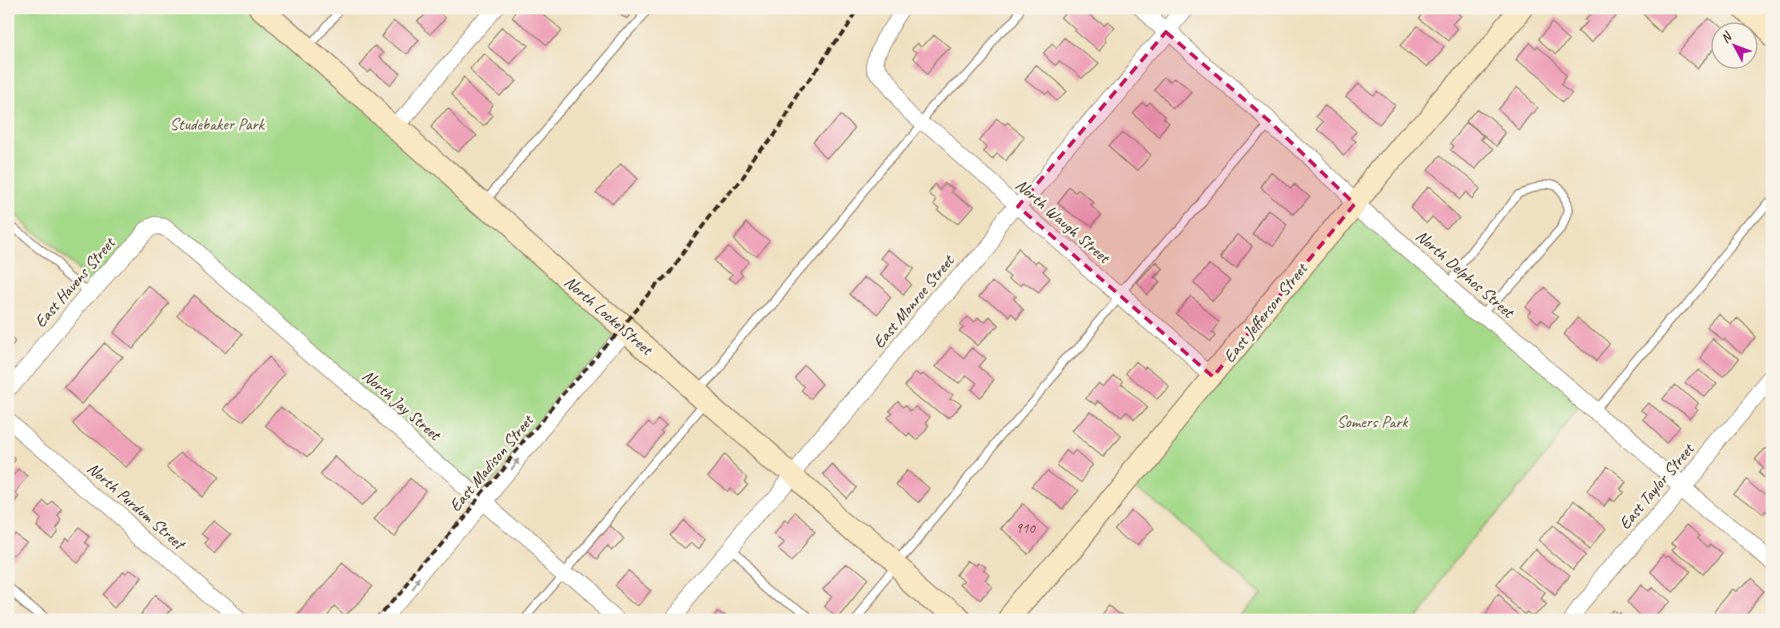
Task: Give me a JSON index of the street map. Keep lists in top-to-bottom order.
{
  "streets": {
    "street": [
      "North Waugh Street",
      "North Delphos Street",
      "East Havens Street",
      "East Monroe Street",
      "East Jefferson Street",
      "North Locke Street",
      "North Jay Street",
      "East Madison Street",
      "East Taylor Street",
      "North Purdum Street"
    ]
  },
  "crossings": [
    ["North Waugh Street", "East Monroe Street"],
    ["North Waugh Street", "East Jefferson Street"],
    ["North Delphos Street", "East Monroe Street"],
    ["North Delphos Street", "East Jefferson Street"],
    ["North Delphos Street", "East Taylor Street"],
    ["East Havens Street", "North Jay Street"],
    ["East Monroe Street", "North Locke Street"],
    ["North Locke Street", "East Madison Street"],
    ["North Jay Street", "East Madison Street"]
  ],
  "one_way": ["East Madison Street"],
  "parks": ["Studebaker Park", "Somers Park"],
  "house_numbers": ["910"],
  "north": "top left"
}
